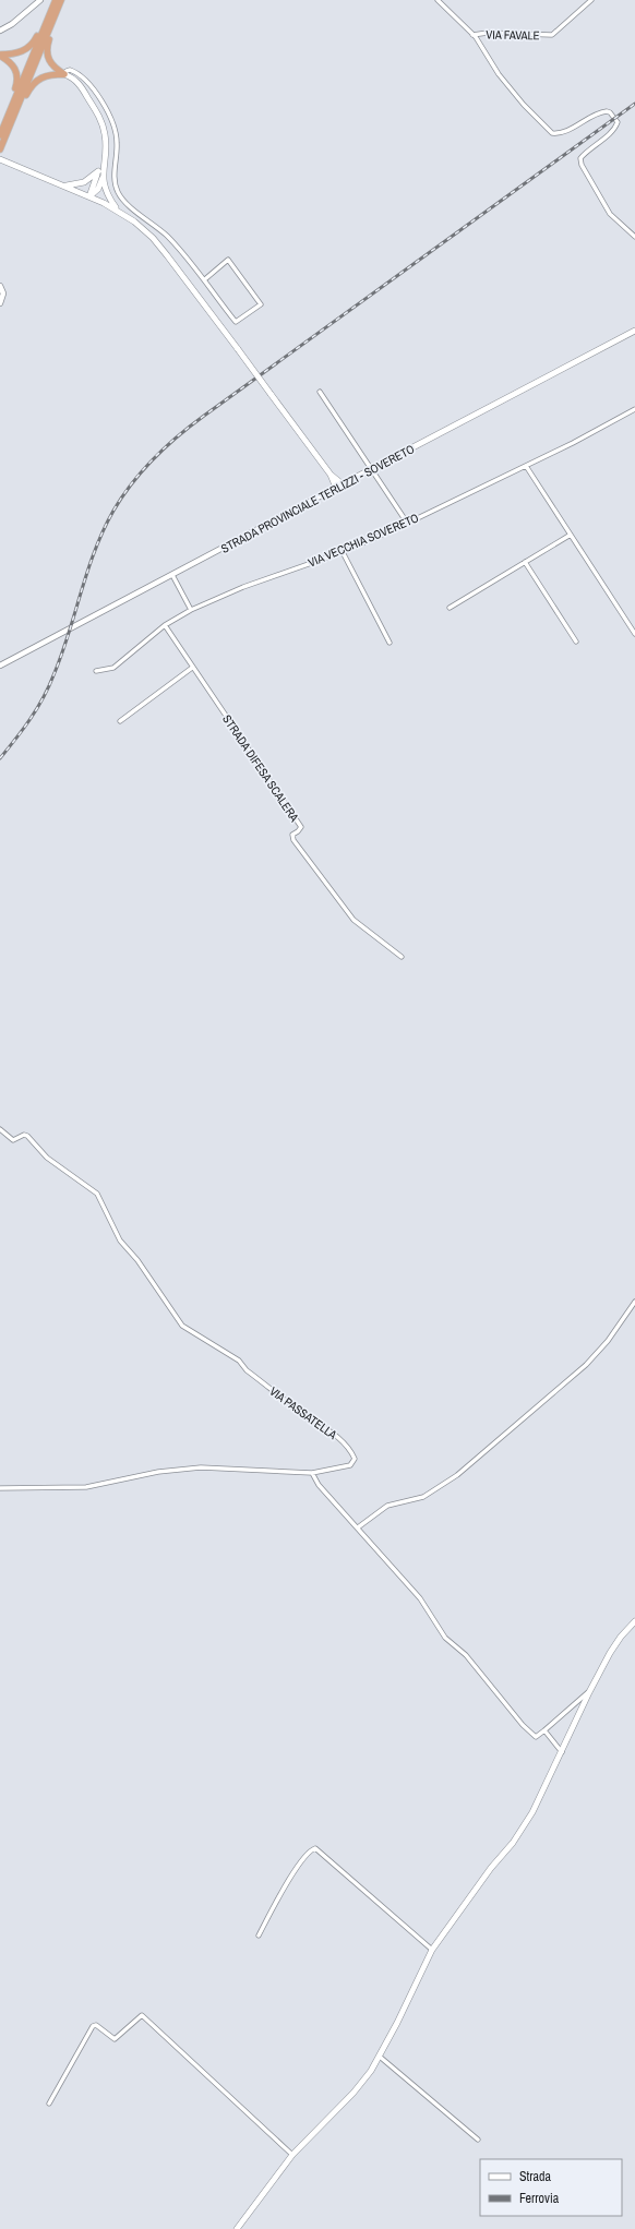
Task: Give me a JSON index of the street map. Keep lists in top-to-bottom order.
{
  "streets": {
    "main road": ["STRADA PROVINCIALE TERLIZZI - SOVERETO"],
    "street": [
      "VIA FAVALE",
      "VIA VECCHIA SOVERETO",
      "STRADA DIFESA SCALERA",
      "VIA PASSATELLA"
    ]
  },
  "crossings": [
    ["VIA VECCHIA SOVERETO", "STRADA DIFESA SCALERA"]
  ],
  "legend": ["Strada", "Ferrovia"]
}
